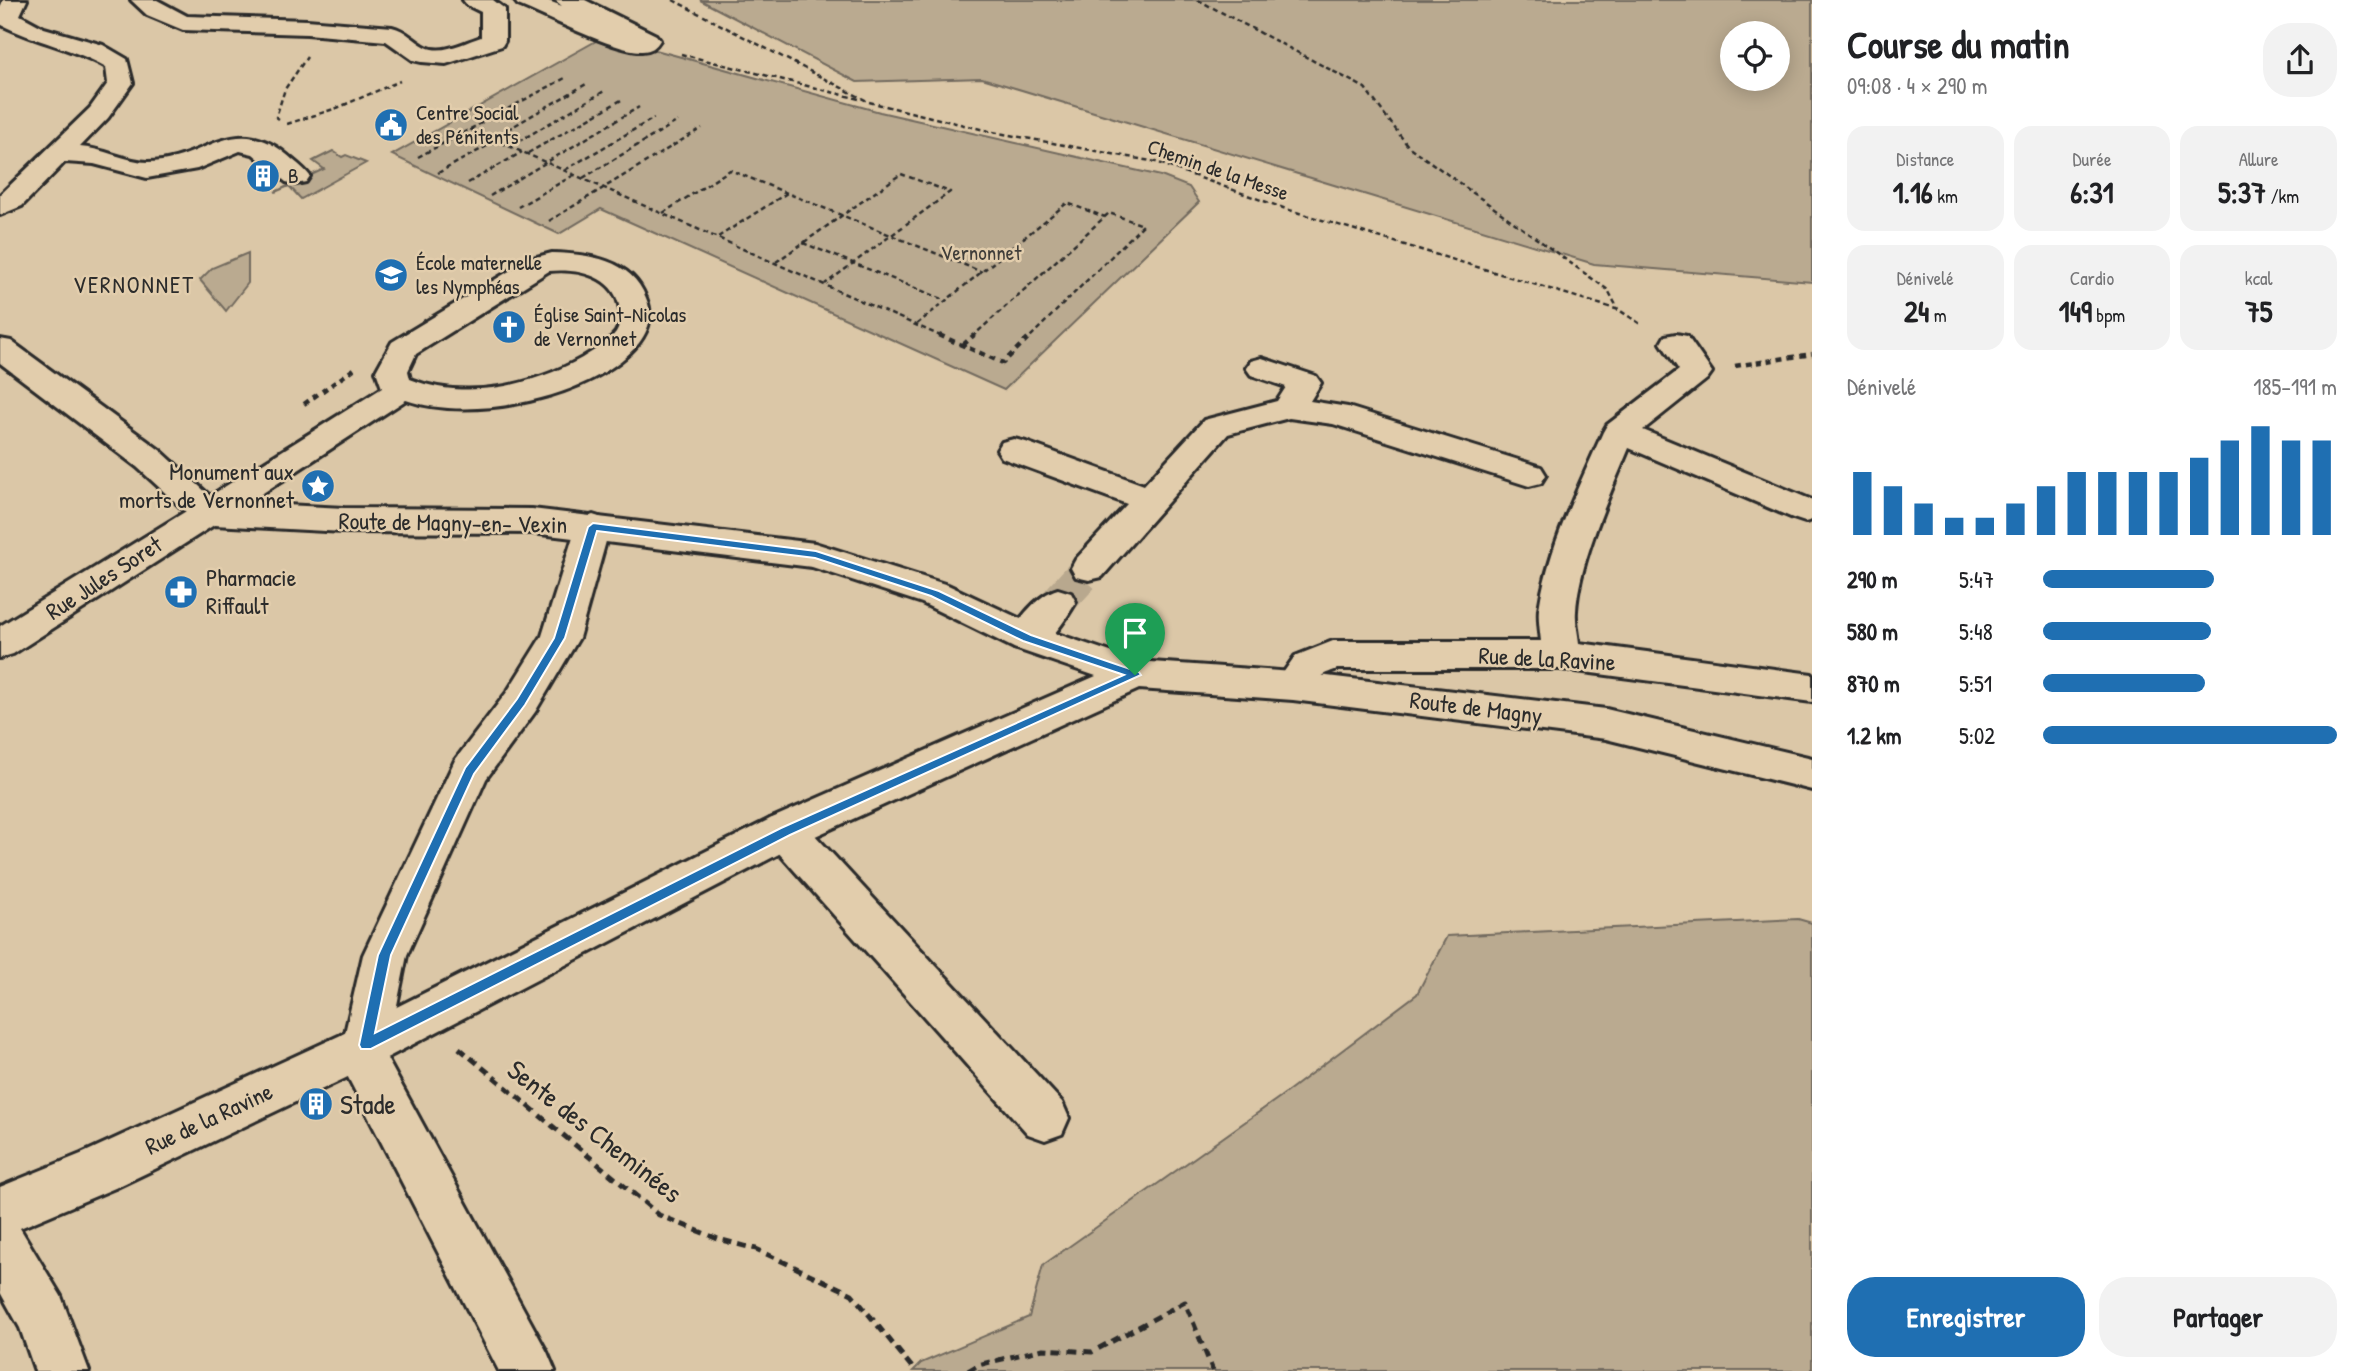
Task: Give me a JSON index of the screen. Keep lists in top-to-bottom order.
{
  "streets": {
    "street": [
      "Route de Magny-en- Vexin",
      "Rue Jules Soret",
      "Rue de la Ravine",
      "Route de Magny"
    ],
    "path": ["Chemin de la Messe", "Sente des Cheminées"]
  },
  "crossings": [
    ["Route de Magny-en- Vexin", "Rue Jules Soret"],
    ["Route de Magny-en- Vexin", "Rue de la Ravine"],
    ["Route de Magny-en- Vexin", "Route de Magny"],
    ["Rue de la Ravine", "Route de Magny"],
    ["Rue de la Ravine", "Sente des Cheminées"]
  ],
  "districts": ["VERNONNET"],
  "parks": ["Vernonnet"],
  "places": {
    "public building": ["Centre Social des Pénitents"],
    "building": ["B", "Stade"],
    "school or university": ["École maternelle les Nymphéas"],
    "church": ["Église Saint-Nicolas de Vernonnet"],
    "place": ["Monument aux morts de Vernonnet"],
    "pharmacy": ["Pharmacie Riffault"]
  },
  "page": {
    "heading": ["Course du matin", "09:08 · 4 × 290 m"],
    "stats": [
      ["Distance", "1.16 km"],
      ["Durée", "6:31"],
      ["Allure", "5:37 /km"],
      ["Dénivelé", "24 m"],
      ["Cardio", "149 bpm"],
      ["kcal", "75"]
    ],
    "chart": ["Dénivelé", "185–191 m"],
    "list": [
      {
        "name": "290 m",
        "note": "5:47"
      },
      {
        "name": "580 m",
        "note": "5:48"
      },
      {
        "name": "870 m",
        "note": "5:51"
      },
      {
        "name": "1.2 km",
        "note": "5:02"
      }
    ],
    "buttons": ["Enregistrer", "Partager"]
  }
}
